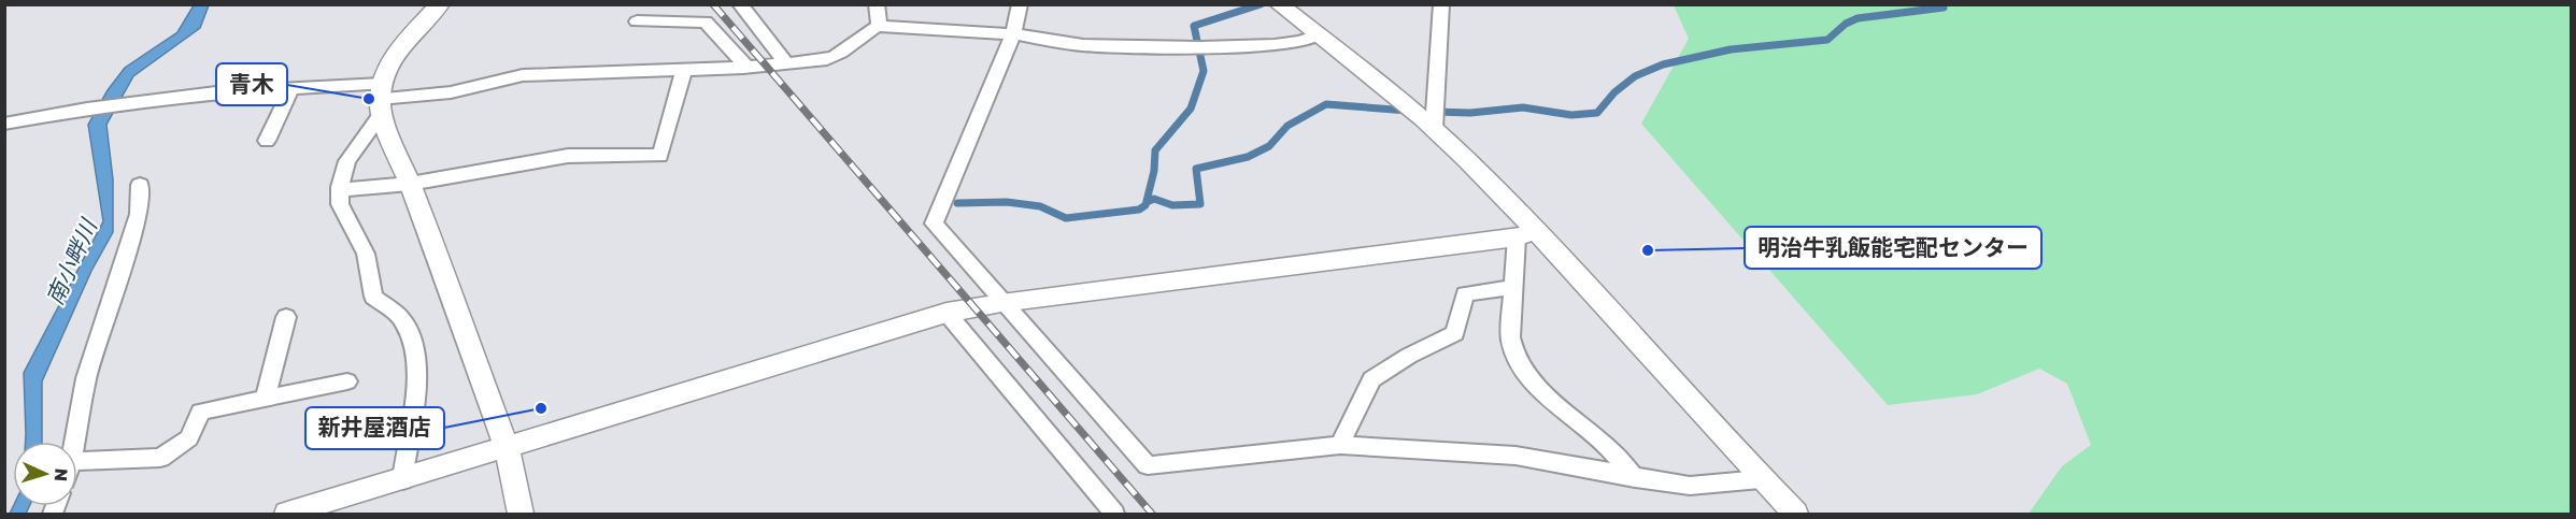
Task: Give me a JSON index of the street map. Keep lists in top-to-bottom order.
{
  "water": ["南小畔川"],
  "places": ["青木", "明治牛乳飯能宅配センター", "新井屋酒店"],
  "north": "right"
}
